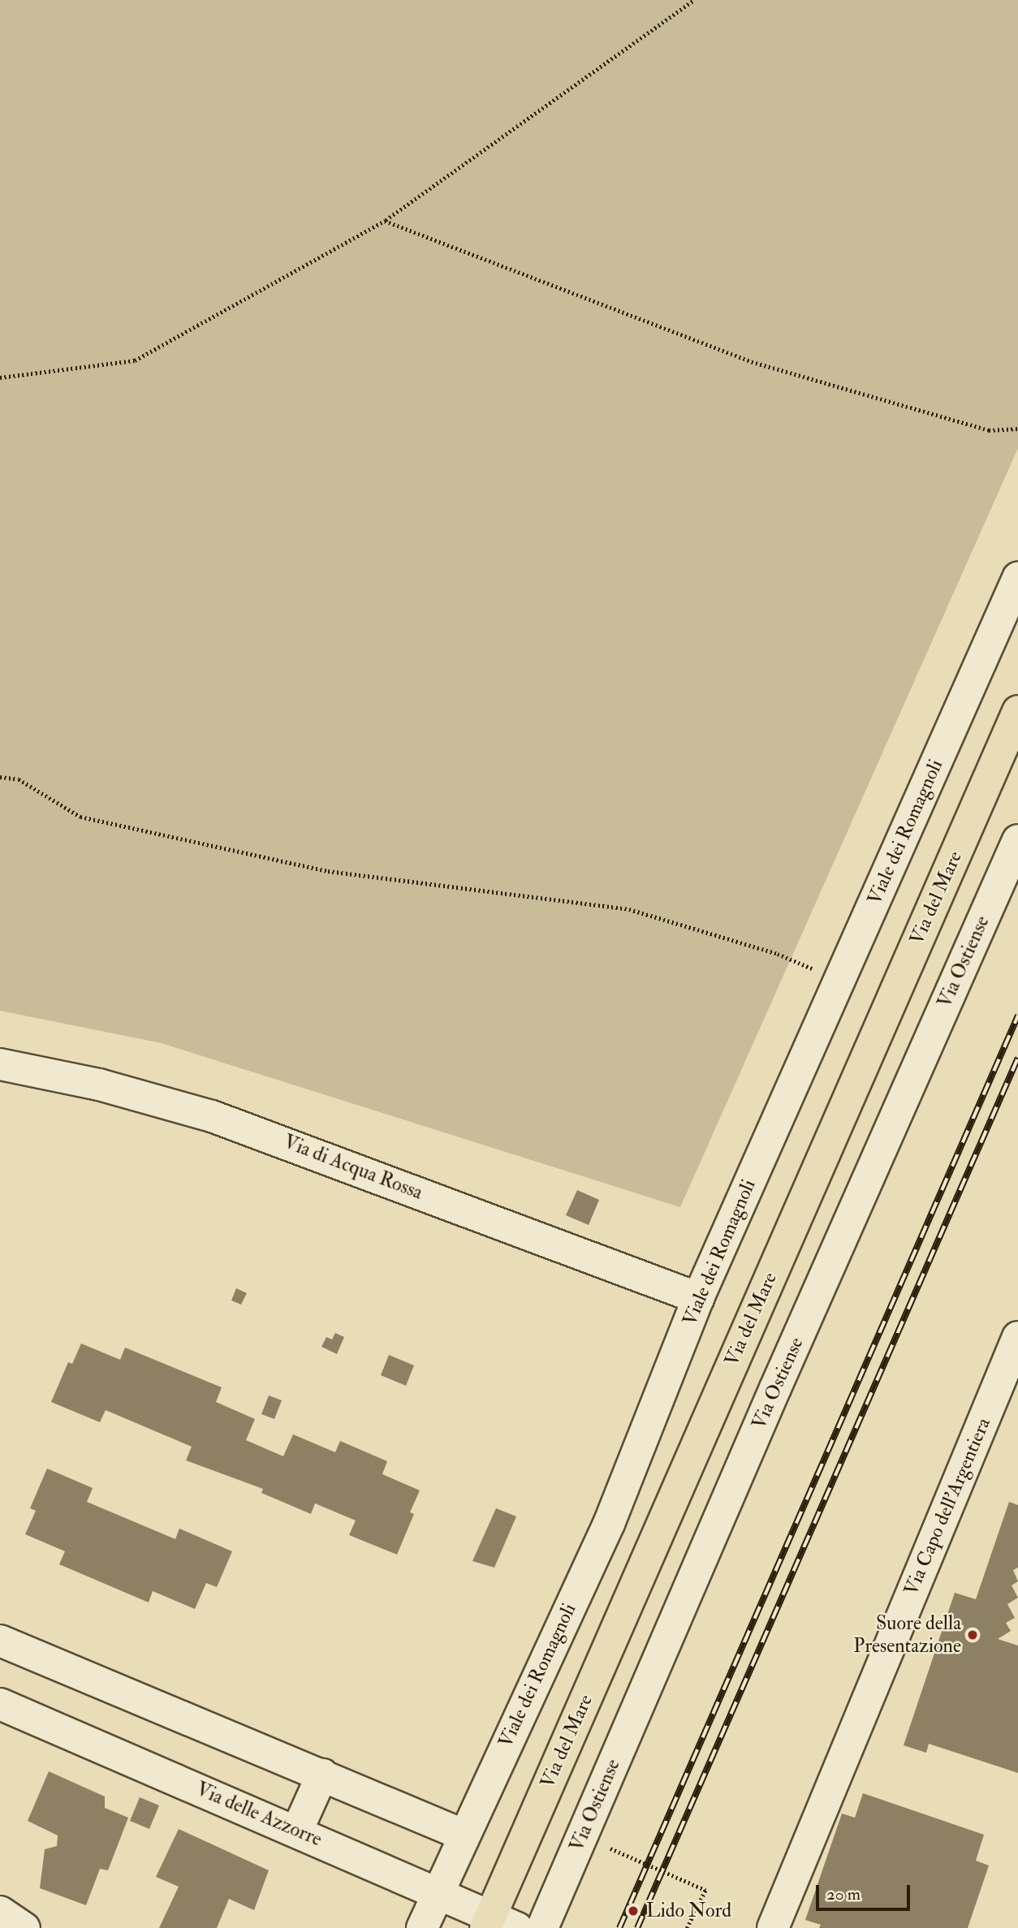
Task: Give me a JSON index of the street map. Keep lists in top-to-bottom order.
{
  "streets": {
    "main road": ["Via del Mare"],
    "street": [
      "Viale dei Romagnoli",
      "Via Ostiense",
      "Via di Acqua Rossa",
      "Via Capo dell'Argentiera",
      "Via delle Azzorre"
    ]
  },
  "crossings": [
    ["Viale dei Romagnoli", "Via di Acqua Rossa"],
    ["Viale dei Romagnoli", "Via delle Azzorre"],
    ["Via del Mare", "Via delle Azzorre"]
  ],
  "places": ["Suore della Presentazione", "Lido Nord"],
  "scale_bar": "20 m"
}
